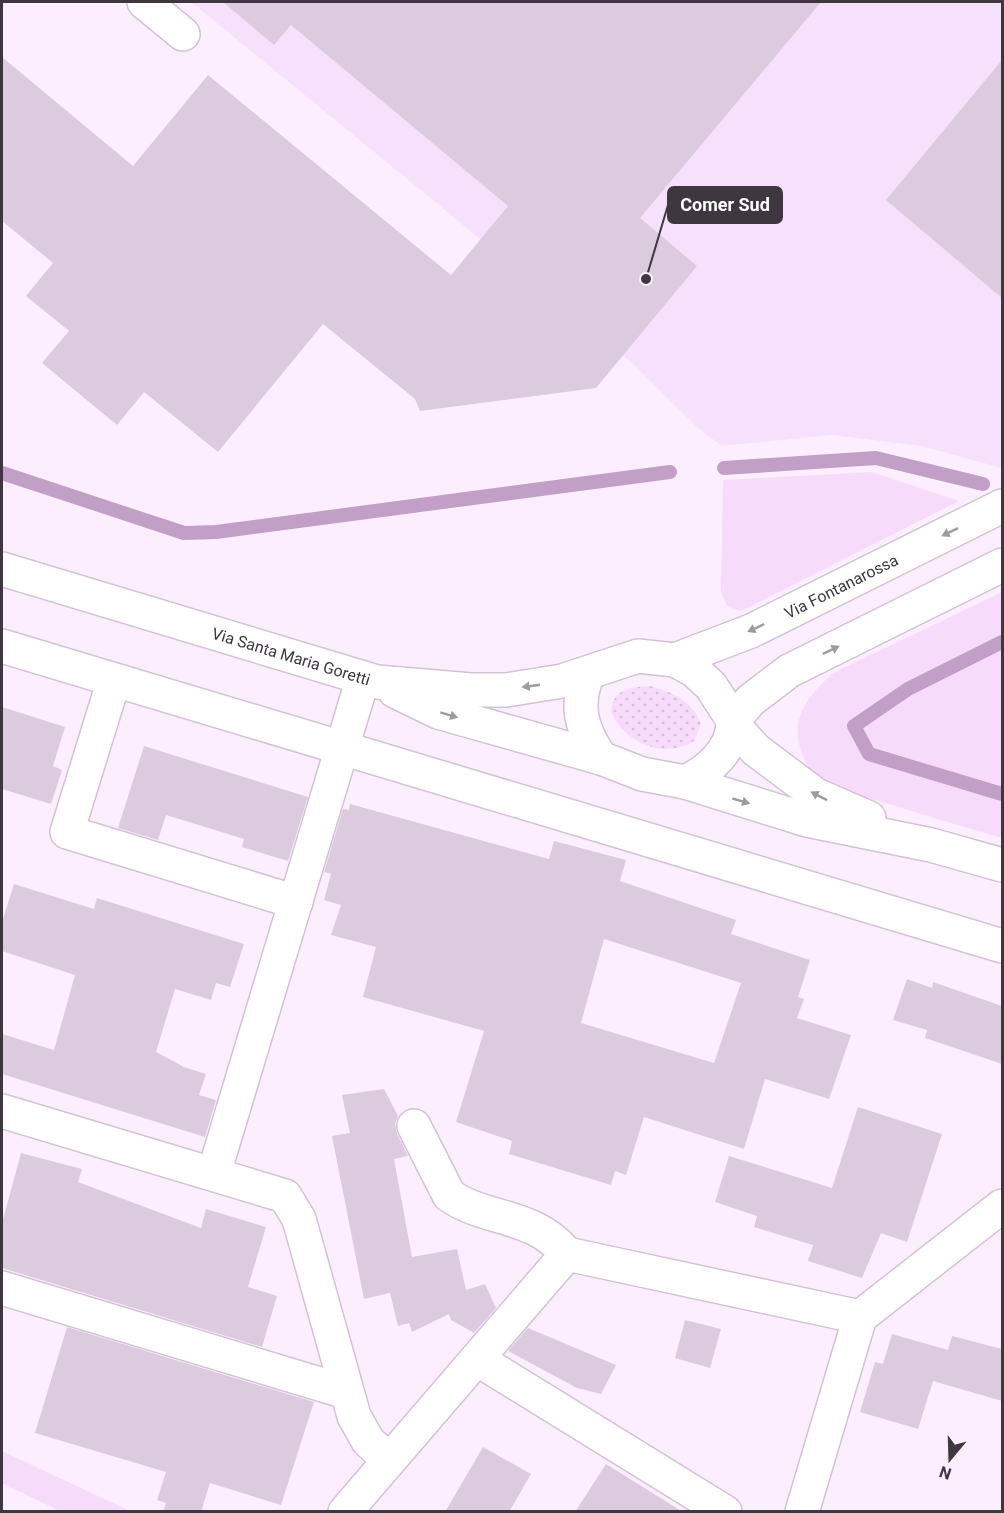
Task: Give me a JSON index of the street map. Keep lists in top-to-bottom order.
{
  "streets": {
    "street": ["Via Fontanarossa", "Via Santa Maria Goretti"]
  },
  "crossings": [
    ["Via Fontanarossa", "Via Santa Maria Goretti"]
  ],
  "places": ["Comer Sud"],
  "north": "bottom"
}
